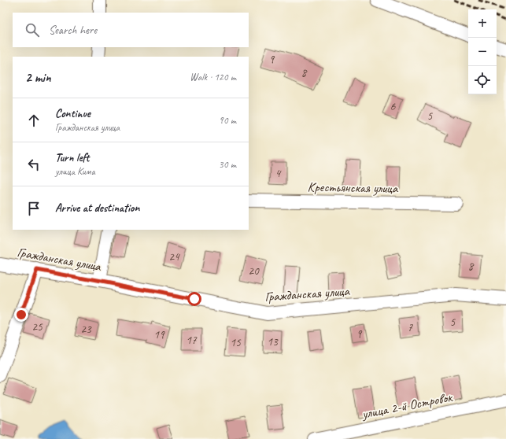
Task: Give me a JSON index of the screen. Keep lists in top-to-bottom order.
{
  "streets": {
    "street": ["Крестьянская улица", "Гражданская улица", "улица 2-й Островок"]
  },
  "house_numbers": [
    "9",
    "8",
    "6",
    "5",
    "4",
    "24",
    "8",
    "20",
    "5",
    "25",
    "7",
    "23",
    "9",
    "19",
    "17",
    "13",
    "15"
  ],
  "page": {
    "map_buttons": ["+", "−"],
    "search": "Search here",
    "heading": ["2 min", "Walk · 120 m"],
    "list": [
      ["Continue", "Гражданская улица", "90 m"],
      ["Turn left", "улица Кима", "30 m"],
      "Arrive at destination"
    ]
  }
}
